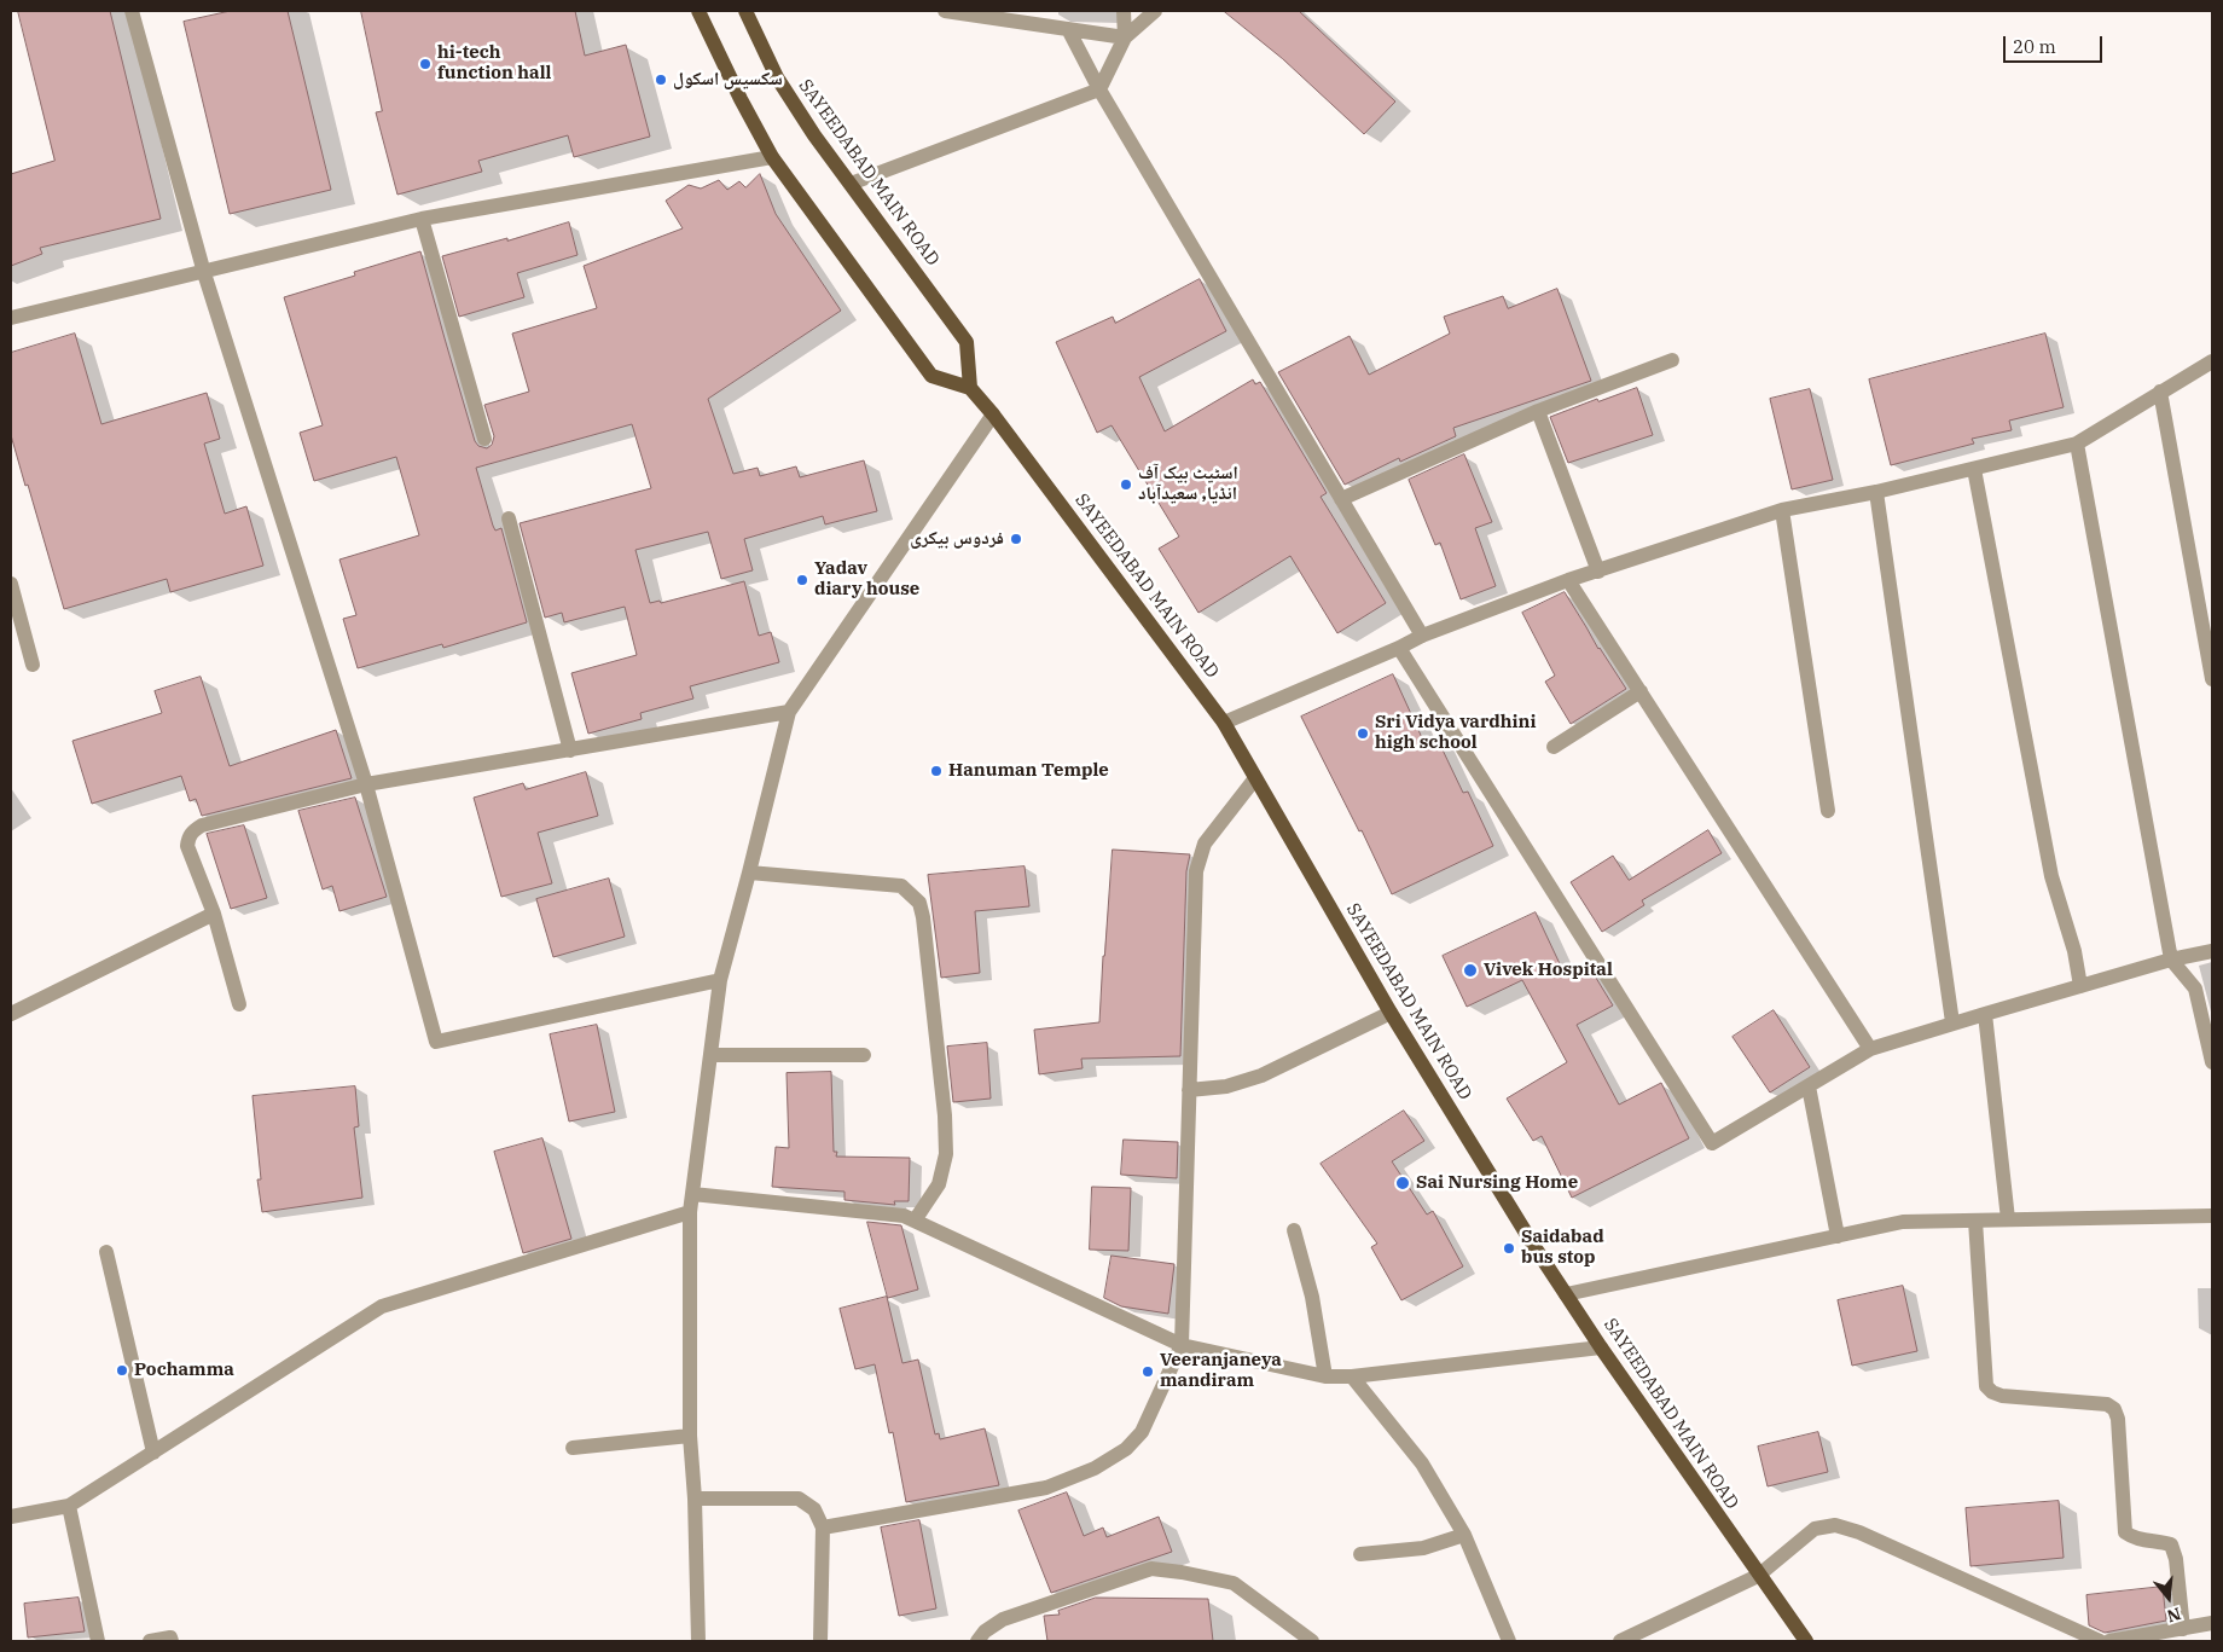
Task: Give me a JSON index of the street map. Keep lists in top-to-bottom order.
{
  "streets": {
    "main road": ["SAYEEDABAD MAIN ROAD"]
  },
  "places": [
    "hi-tech function hall",
    "سکسیس اسکول",
    "اسٹیٹ بیک آف انڈیا, سعیدآباد",
    "فردوس بیکری",
    "Yadav diary house",
    "Sri Vidya vardhini high school",
    "Hanuman Temple",
    "Vivek Hospital",
    "Sai Nursing Home",
    "Saidabad bus stop",
    "Pochamma",
    "Veeranjaneya mandiram"
  ],
  "scale_bar": "20 m",
  "north": "bottom"
}
